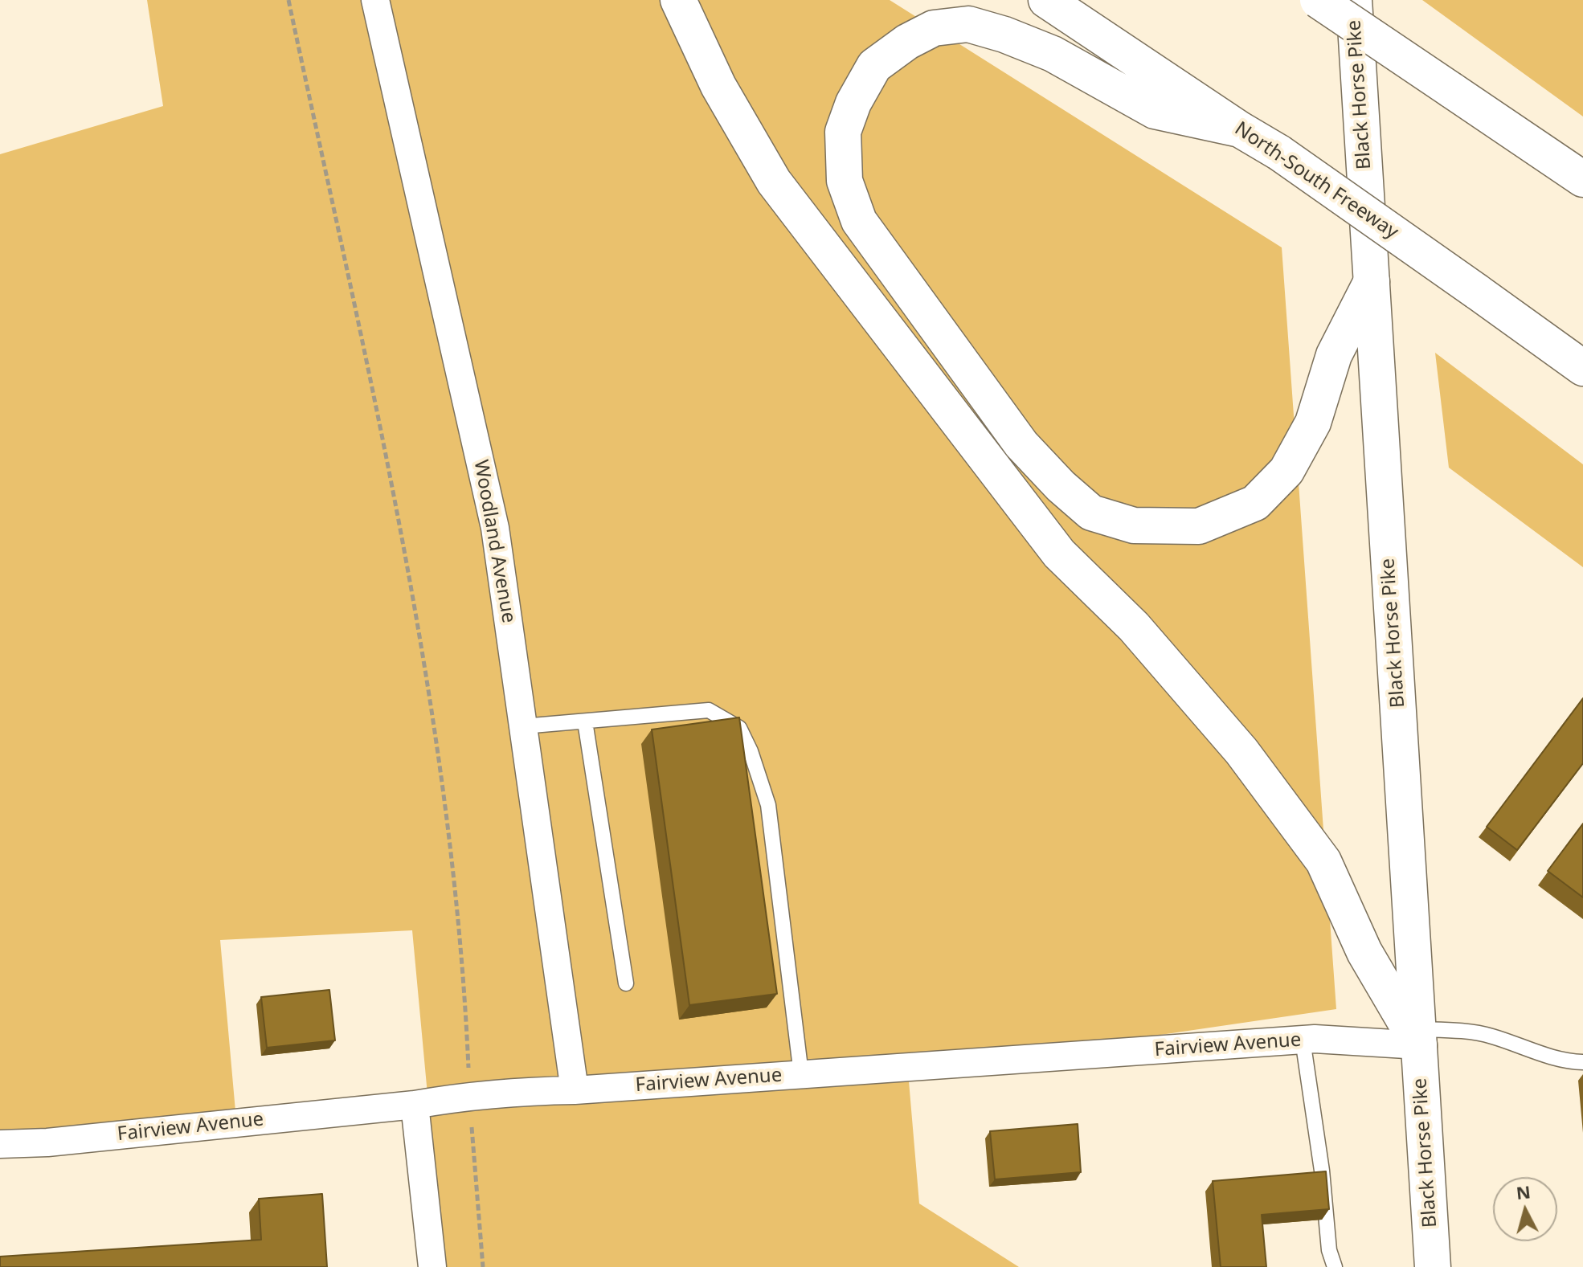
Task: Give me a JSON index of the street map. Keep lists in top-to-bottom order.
{
  "streets": {
    "main road": ["Black Horse Pike", "North-South Freeway"],
    "street": ["Woodland Avenue", "Fairview Avenue"]
  },
  "crossings": [
    ["Black Horse Pike", "Fairview Avenue"],
    ["Woodland Avenue", "Fairview Avenue"]
  ],
  "north": "top"
}
